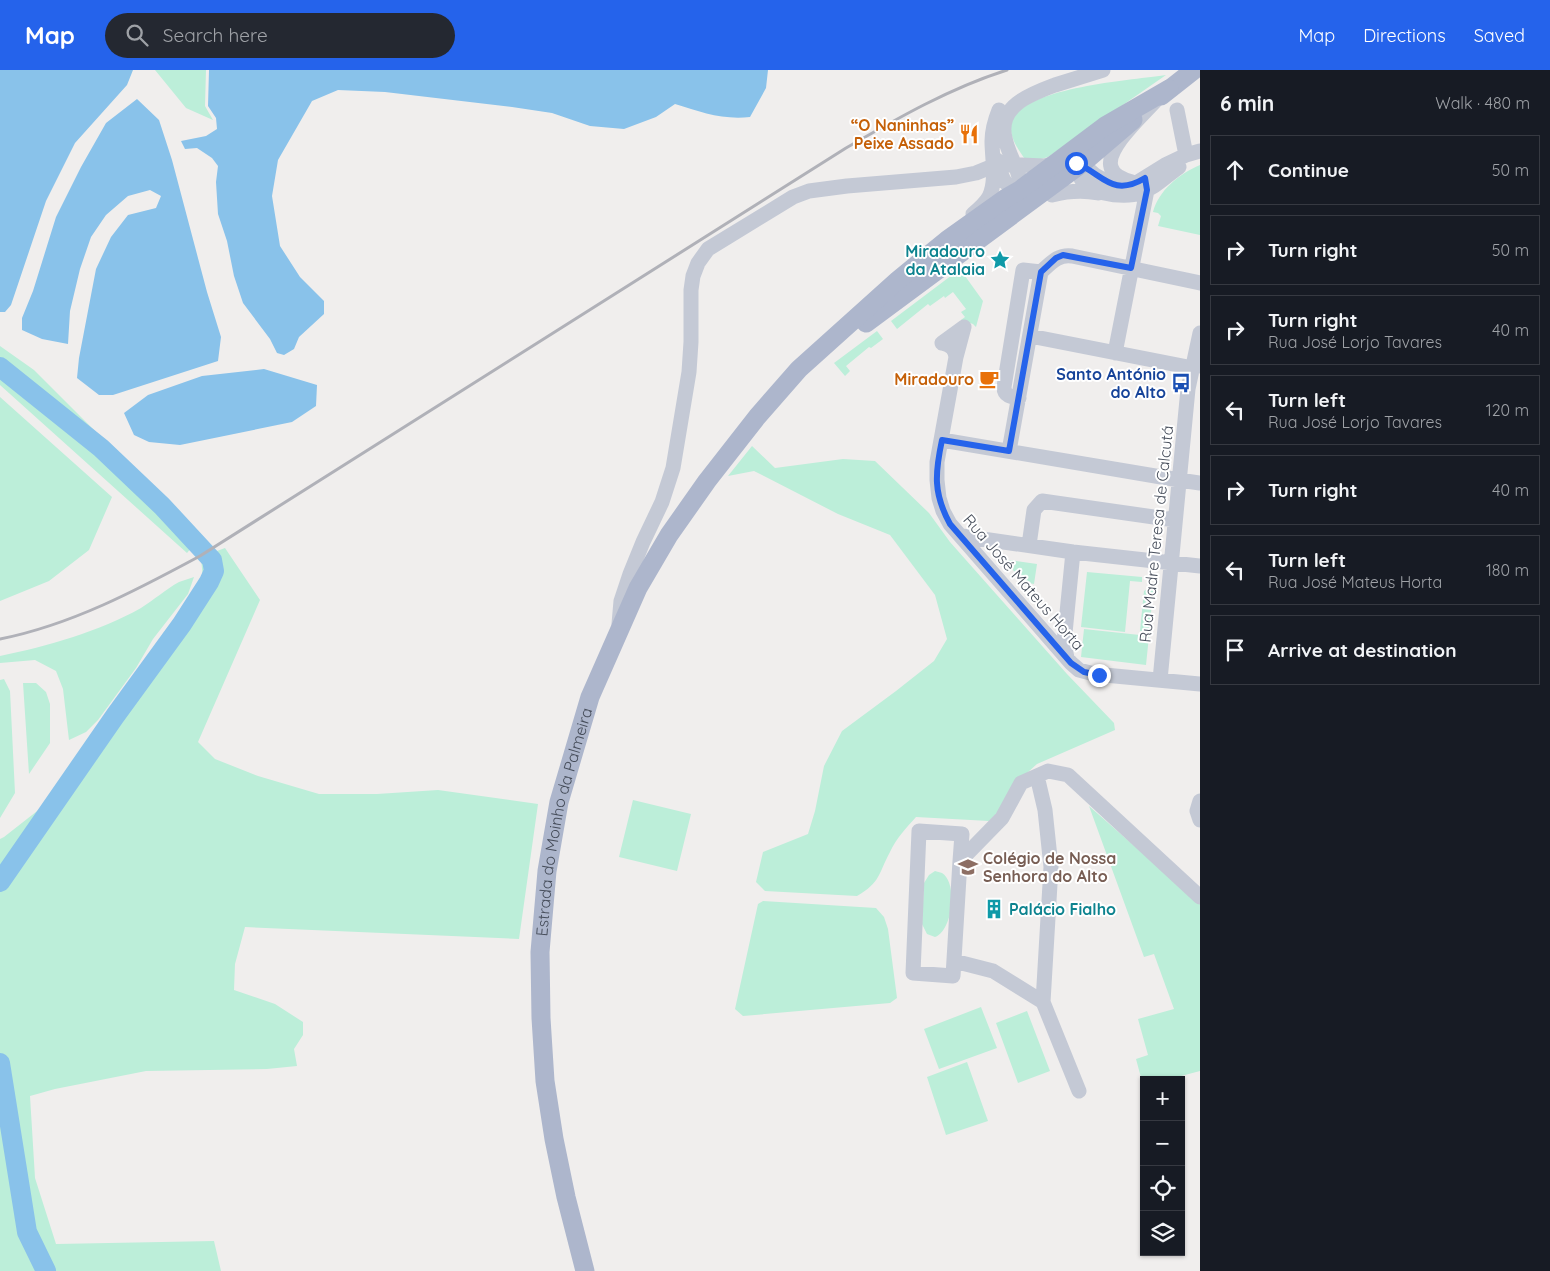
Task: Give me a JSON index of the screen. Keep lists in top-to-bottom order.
{
  "streets": {
    "main road": ["Estrada do Moinho da Palmeira"],
    "street": ["Rua Madre Teresa de Calcutá", "Rua José Mateus Horta"]
  },
  "crossings": [
    ["Rua Madre Teresa de Calcutá", "Rua José Mateus Horta"]
  ],
  "places": {
    "restaurant": ["“O Naninhas” Peixe Assado"],
    "place": ["Miradouro da Atalaia"],
    "cafe": ["Miradouro"],
    "bus stop": ["Santo António do Alto"],
    "school or university": ["Colégio de Nossa Senhora do Alto"],
    "building": ["Palácio Fialho"]
  },
  "page": {
    "header": "Map",
    "search": "Search here",
    "nav": ["Map", "Directions", "Saved"],
    "heading": ["6 min", "Walk · 480 m"],
    "list": [
      ["Continue", "50 m"],
      ["Turn right", "50 m"],
      ["Turn right", "Rua José Lorjo Tavares", "40 m"],
      ["Turn left", "Rua José Lorjo Tavares", "120 m"],
      ["Turn right", "40 m"],
      ["Turn left", "Rua José Mateus Horta", "180 m"],
      "Arrive at destination"
    ],
    "map_buttons": ["+", "−"]
  }
}
